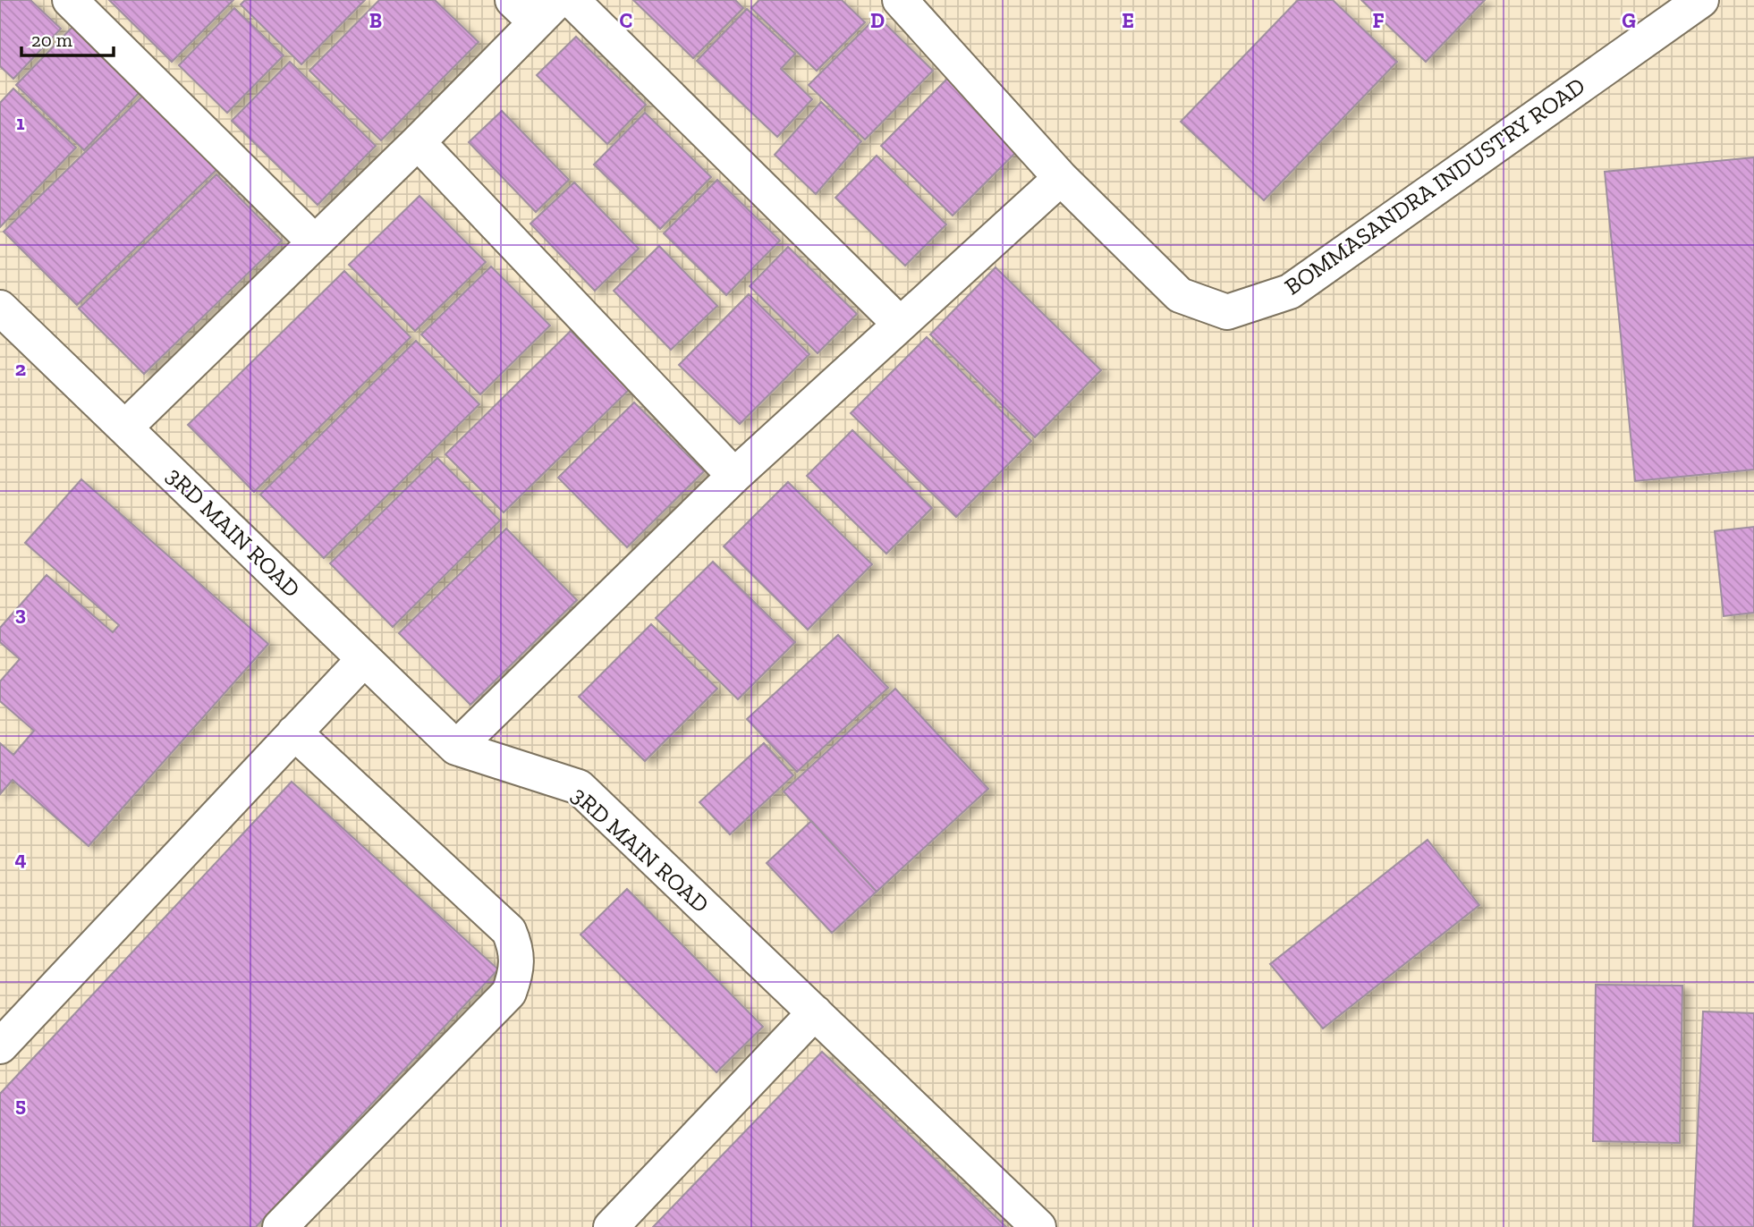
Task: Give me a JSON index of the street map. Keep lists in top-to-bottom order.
{
  "streets": {
    "street": ["BOMMASANDRA INDUSTRY ROAD", "3RD MAIN ROAD"]
  },
  "scale_bar": "20 m",
  "grid": {
    "columns": [
      "B",
      "C",
      "D",
      "E",
      "F",
      "G"
    ],
    "rows": [
      "1",
      "2",
      "3",
      "4",
      "5"
    ]
  }
}
